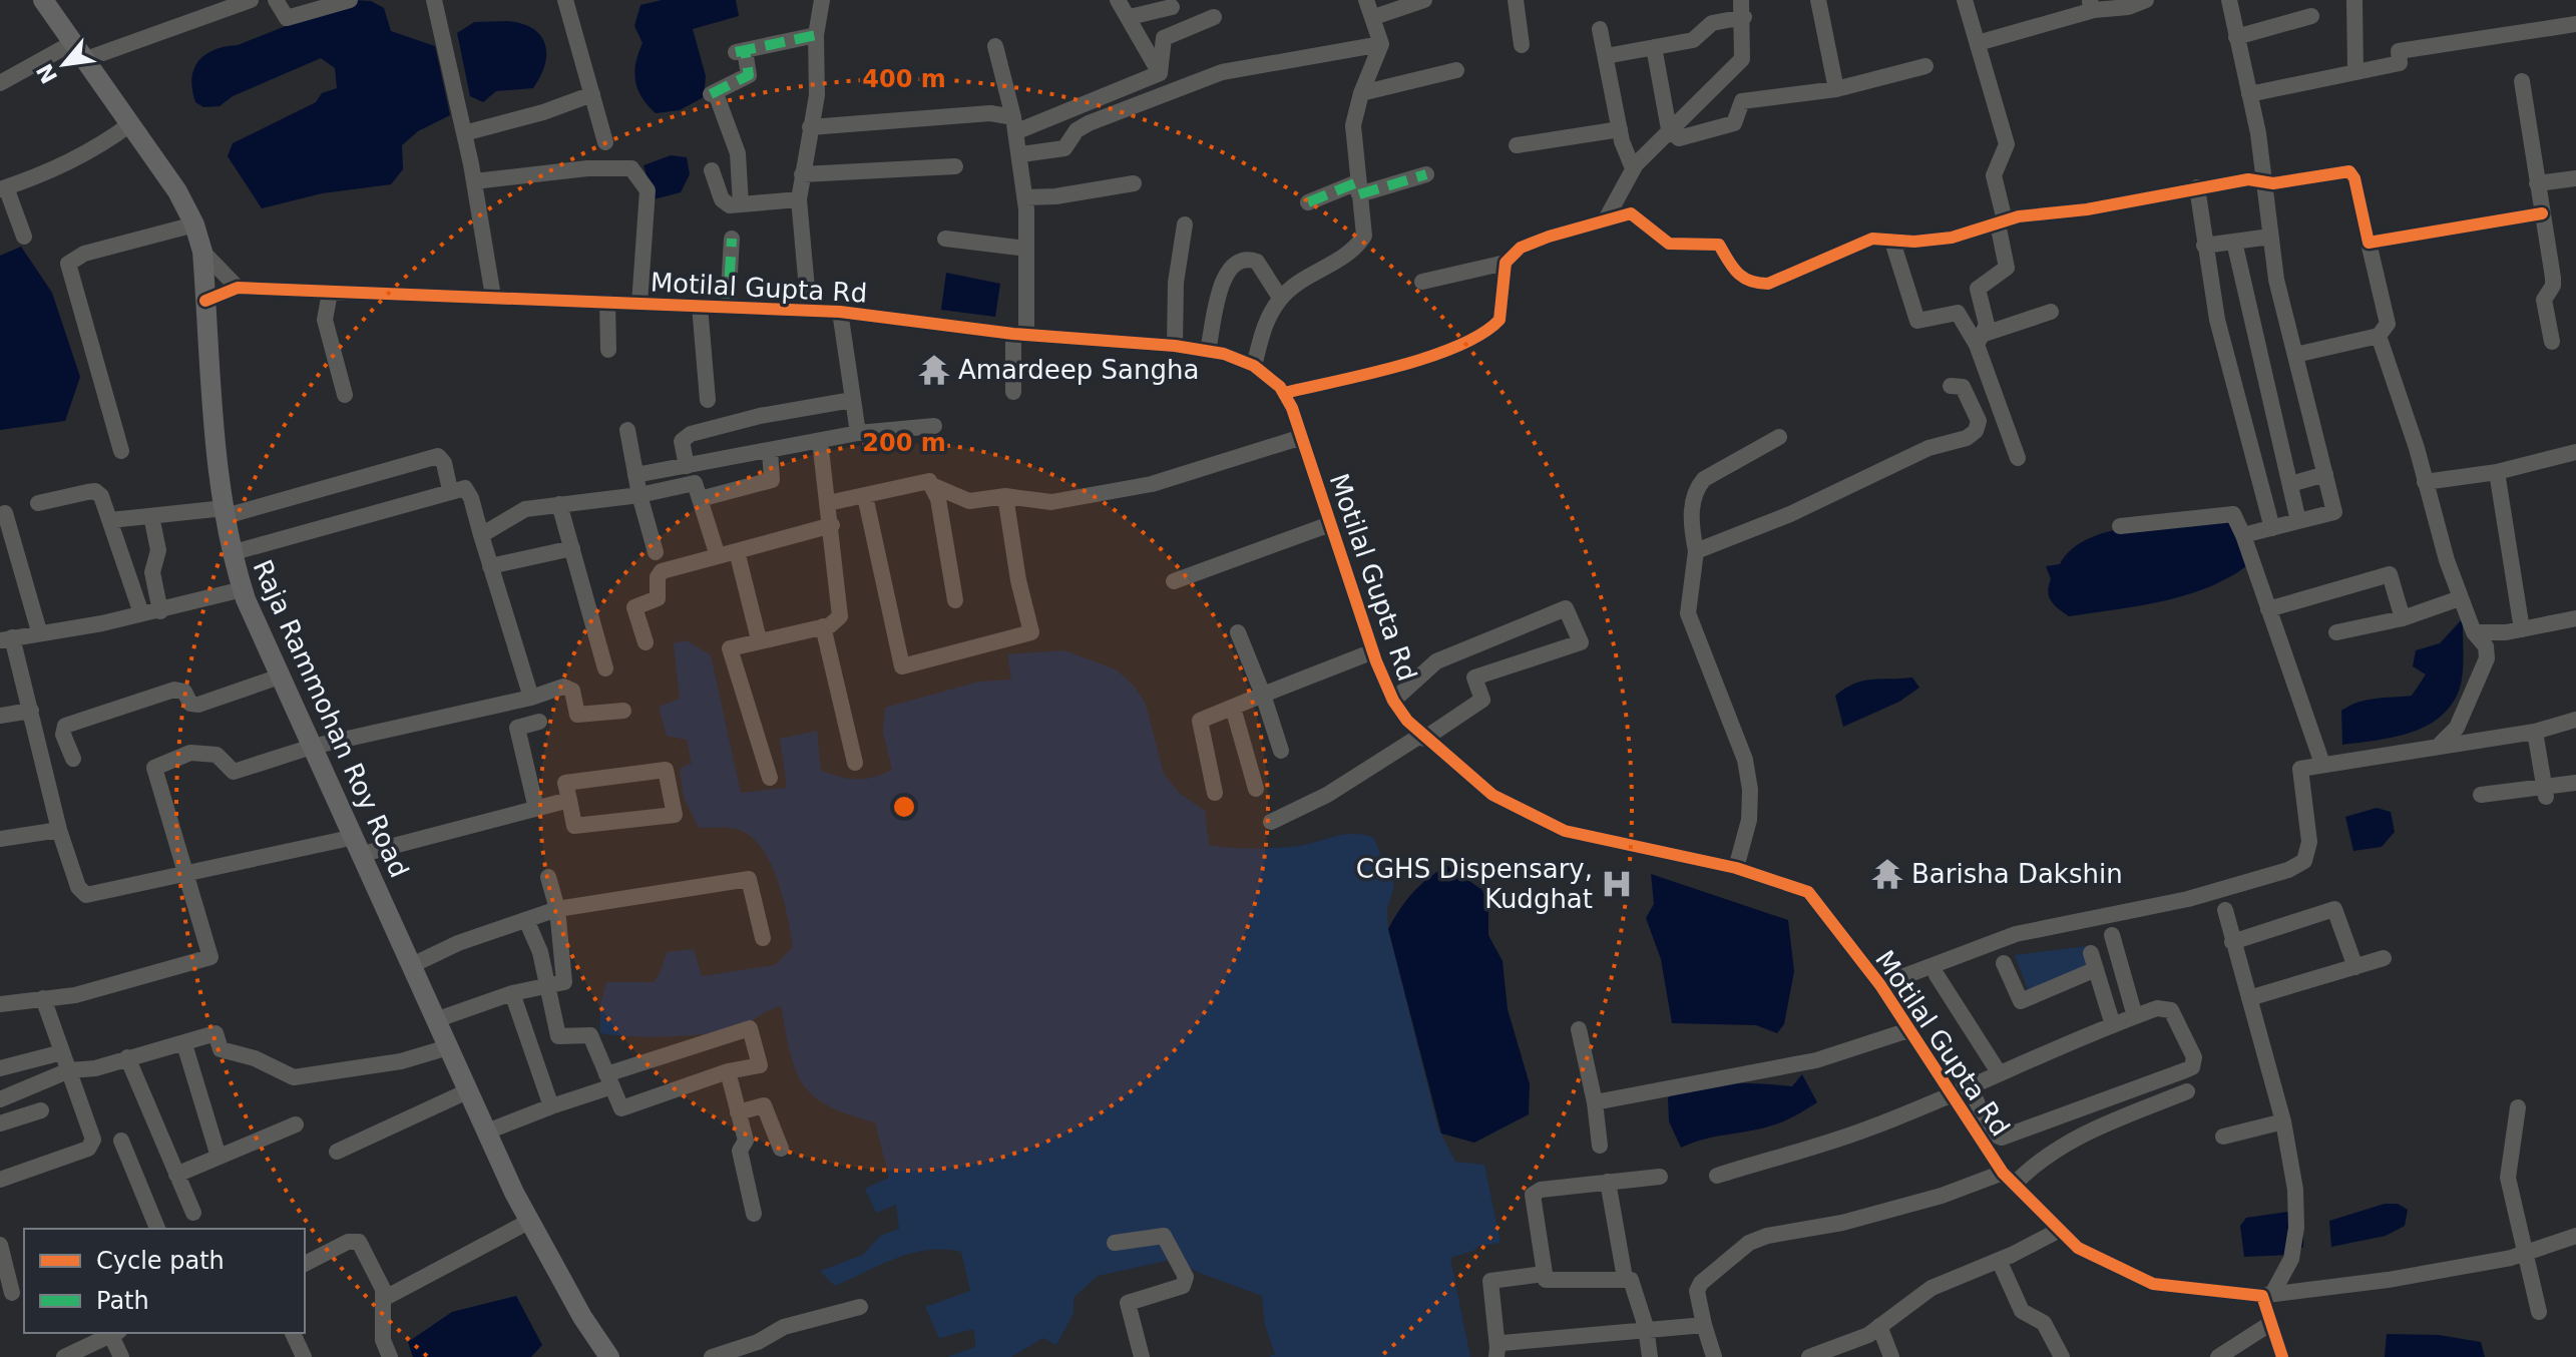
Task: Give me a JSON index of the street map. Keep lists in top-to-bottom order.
{
  "streets": {
    "main road": ["Raja Rammohan Roy Road"],
    "street": ["Motilal Gupta Rd"]
  },
  "places": {
    "temple": ["Amardeep Sangha", "Barisha Dakshin"],
    "hospital": ["CGHS Dispensary, Kudghat"]
  },
  "legend": ["Cycle path", "Path"],
  "north": "bottom left",
  "rings": ["400 m", "200 m"]
}
